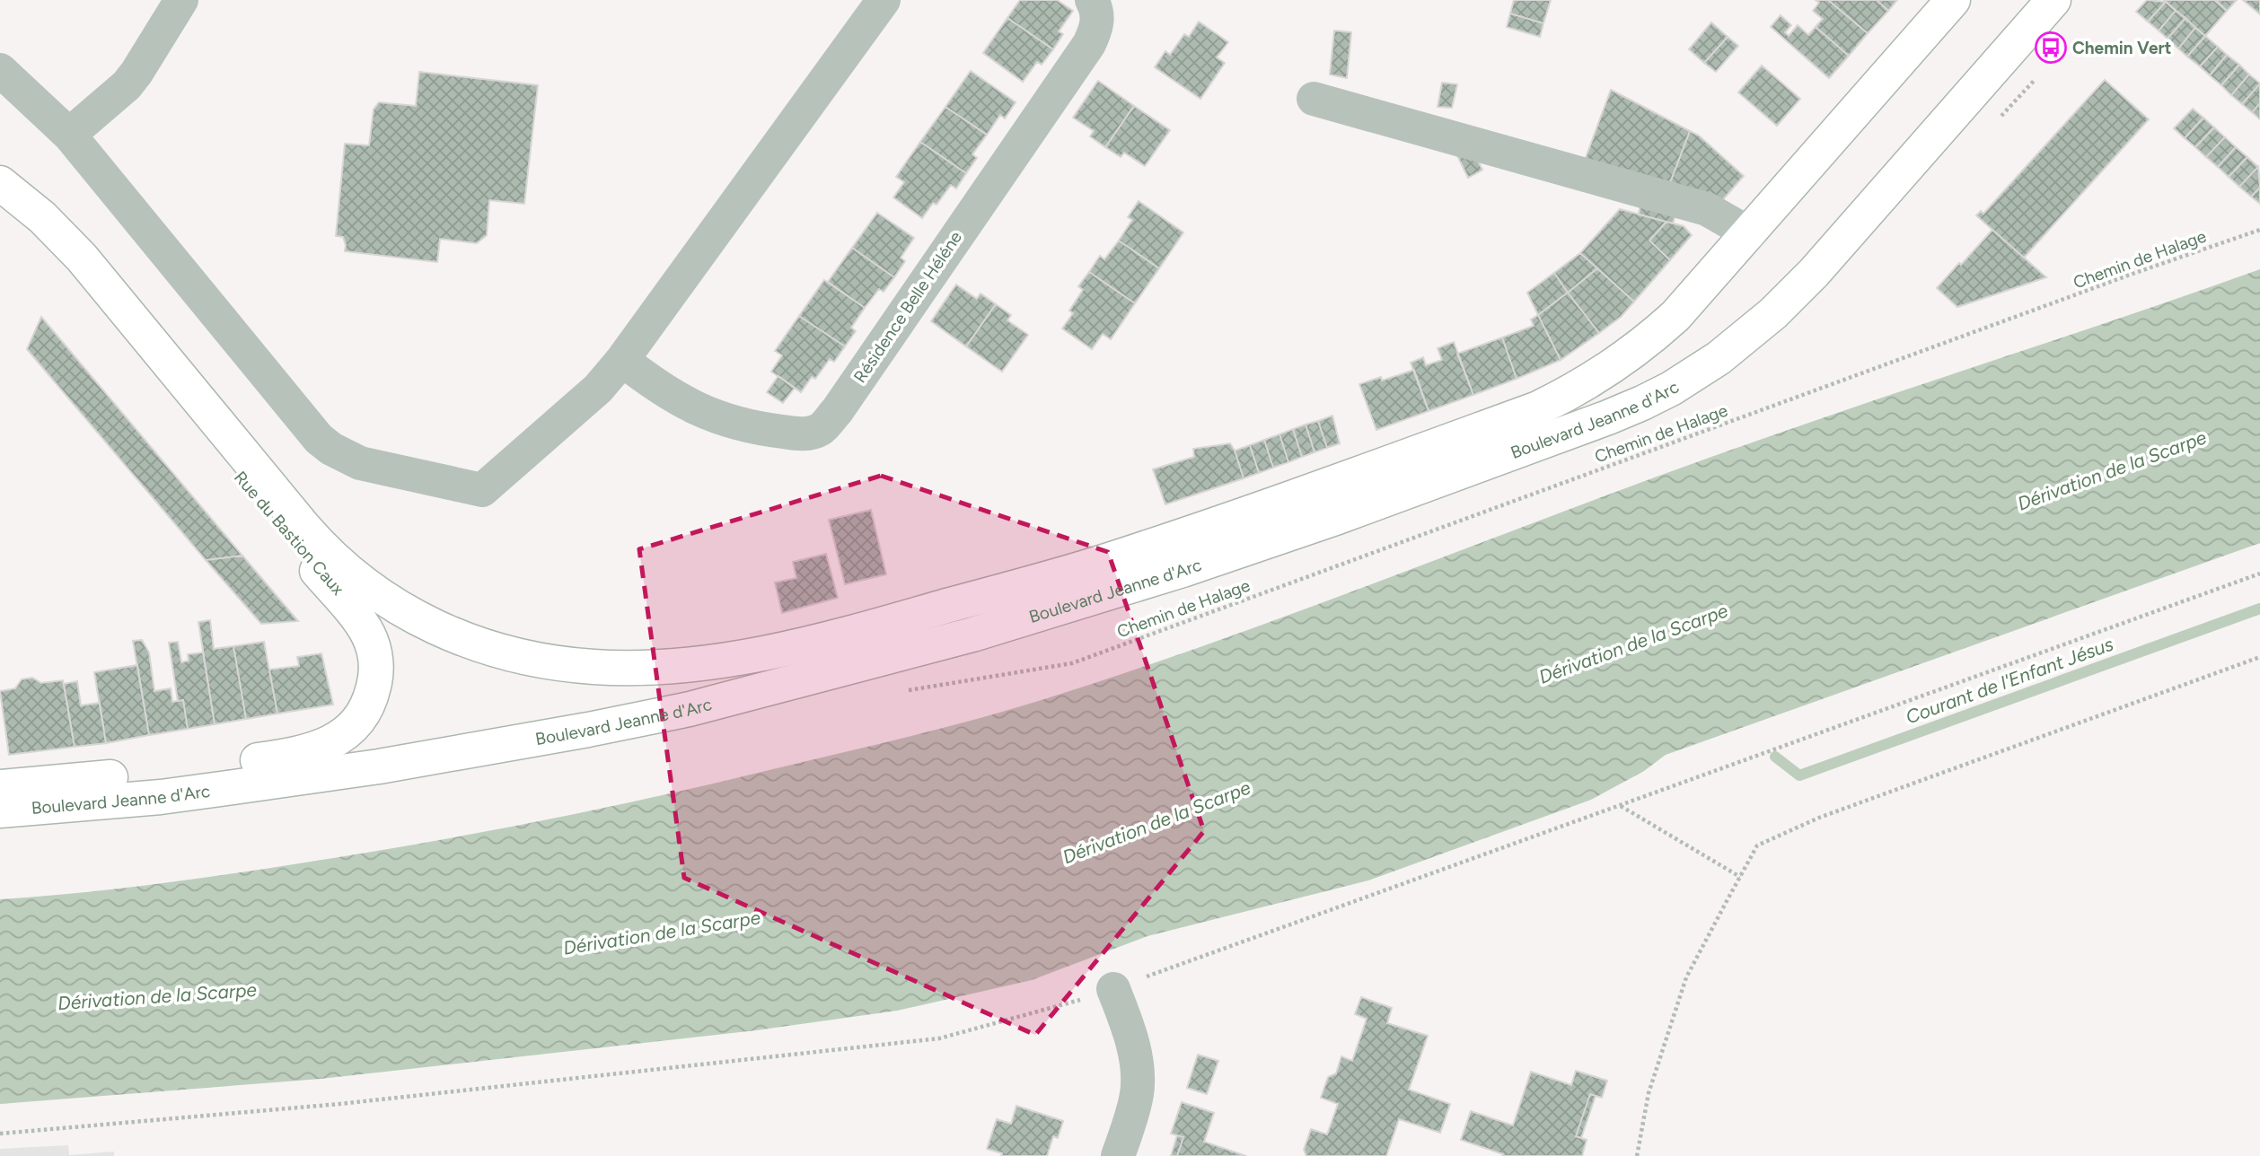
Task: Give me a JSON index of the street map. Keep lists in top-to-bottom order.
{
  "streets": {
    "main road": ["Boulevard Jeanne d'Arc", "Rue du Bastion Caux"],
    "street": ["Résidence Belle Héléne"],
    "path": ["Chemin de Halage"]
  },
  "crossings": [
    ["Boulevard Jeanne d'Arc", "Rue du Bastion Caux"]
  ],
  "water": ["Dérivation de la Scarpe", "Courant de l'Enfant Jésus"],
  "places": {
    "bus stop": ["Chemin Vert"]
  }
}
